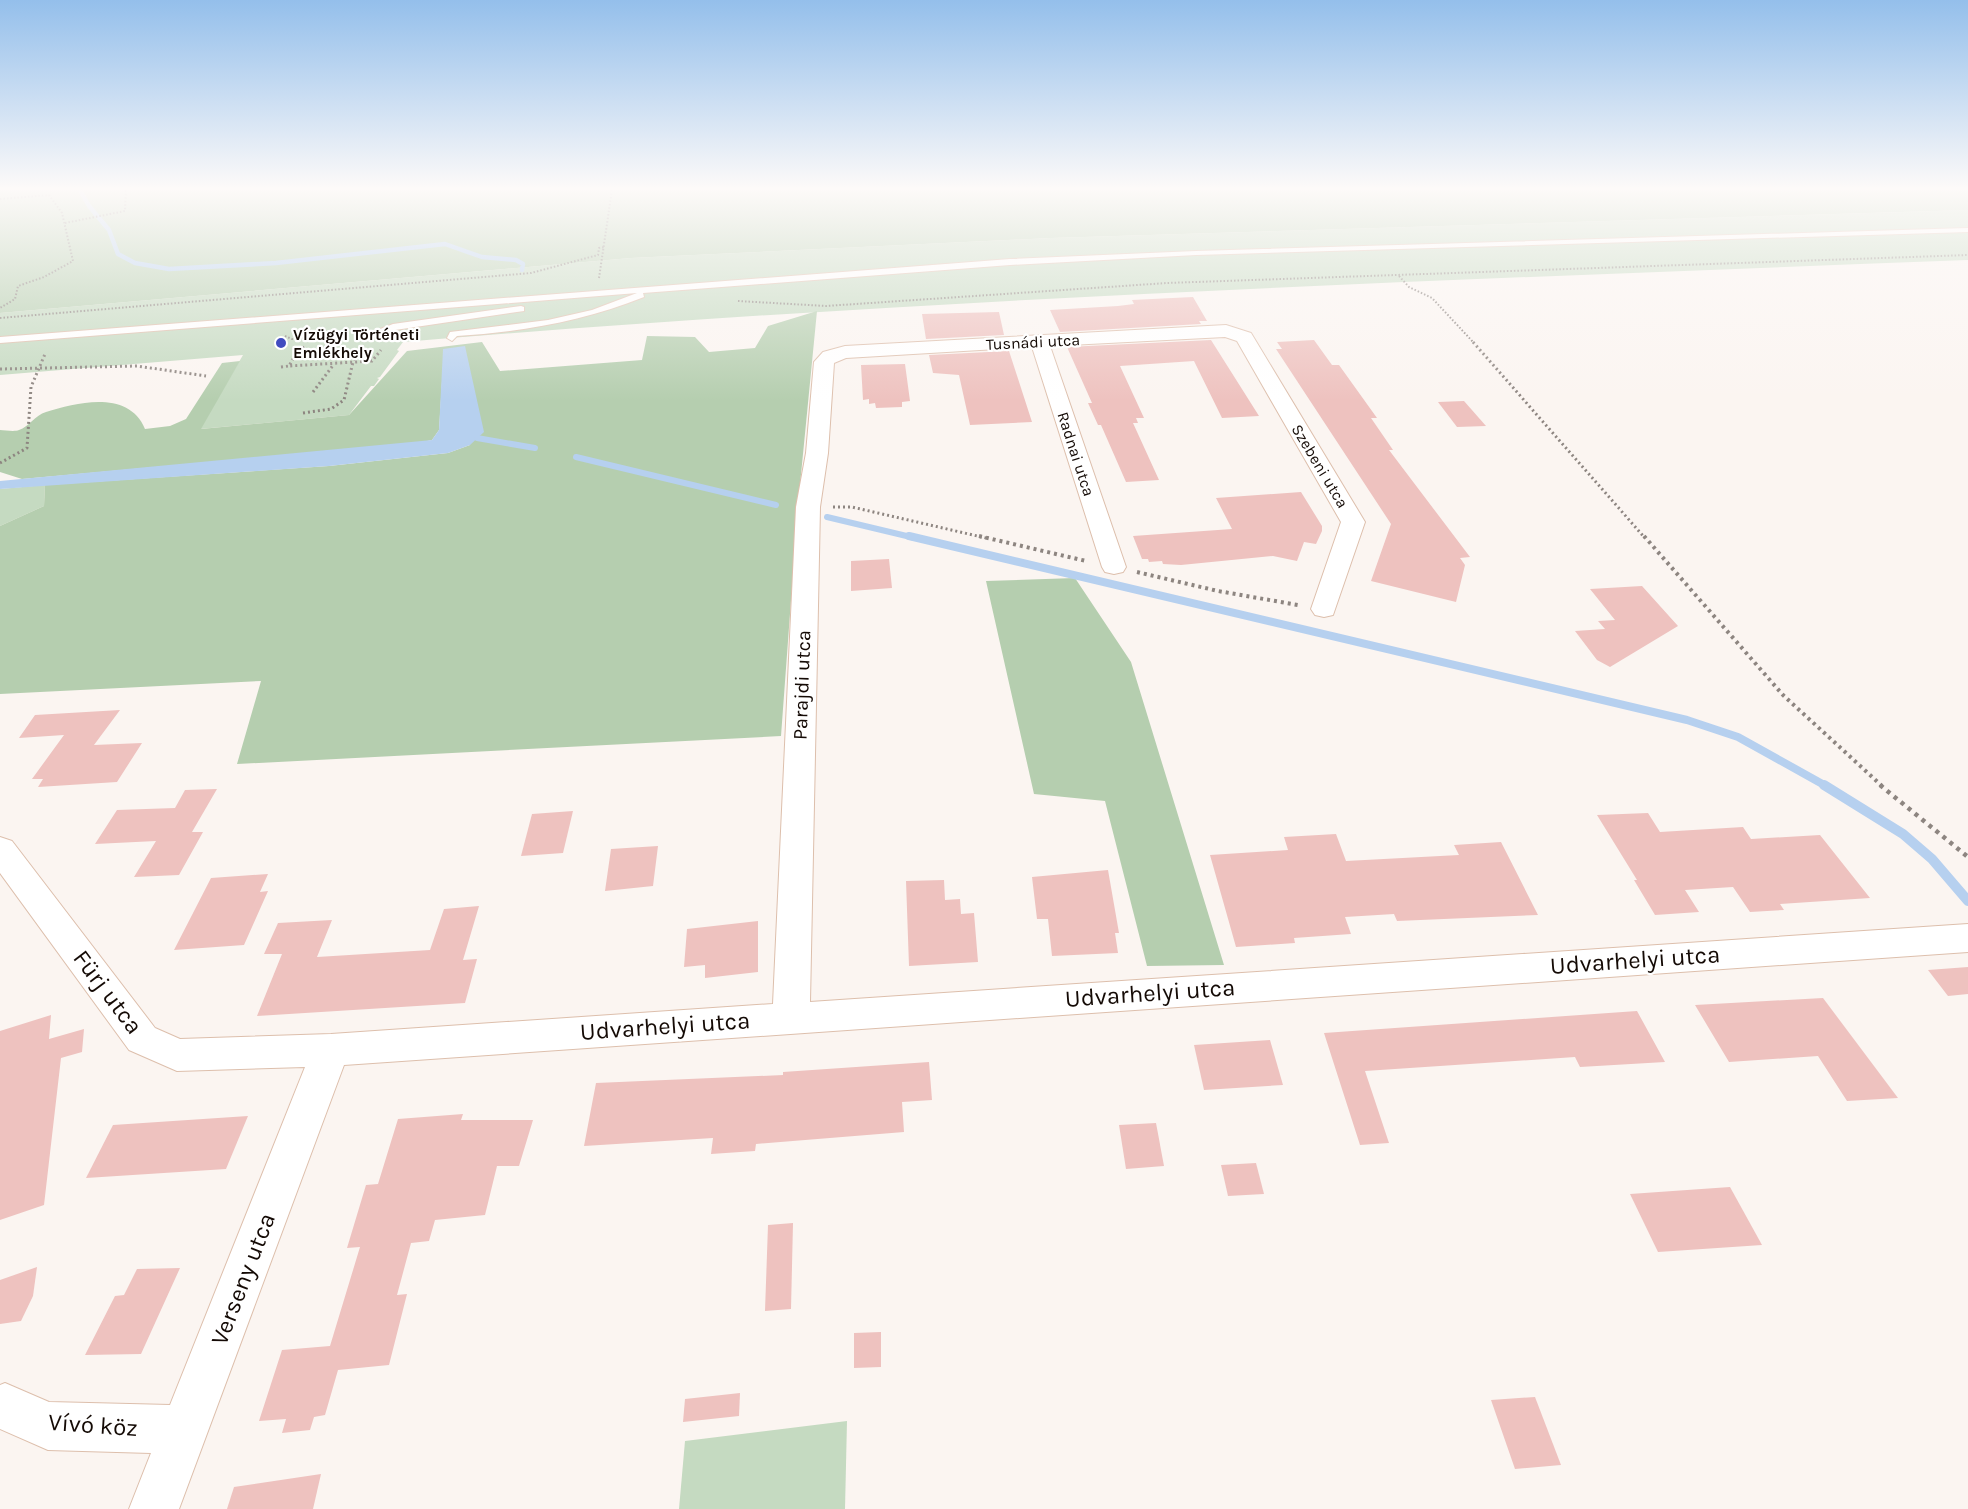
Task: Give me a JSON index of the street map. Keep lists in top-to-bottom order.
{
  "streets": {
    "street": [
      "Tusnádi utca",
      "Radnai utca",
      "Szebeni utca",
      "Parajdi utca",
      "Udvarhelyi utca",
      "Fürj utca",
      "Verseny utca",
      "Vívó köz"
    ]
  },
  "crossings": [
    ["Tusnádi utca", "Radnai utca"],
    ["Tusnádi utca", "Szebeni utca"],
    ["Tusnádi utca", "Parajdi utca"],
    ["Parajdi utca", "Udvarhelyi utca"],
    ["Udvarhelyi utca", "Fürj utca"],
    ["Udvarhelyi utca", "Verseny utca"],
    ["Fürj utca", "Verseny utca"],
    ["Verseny utca", "Vívó köz"]
  ],
  "places": ["Vízügyi Történeti Emlékhely"]
}
